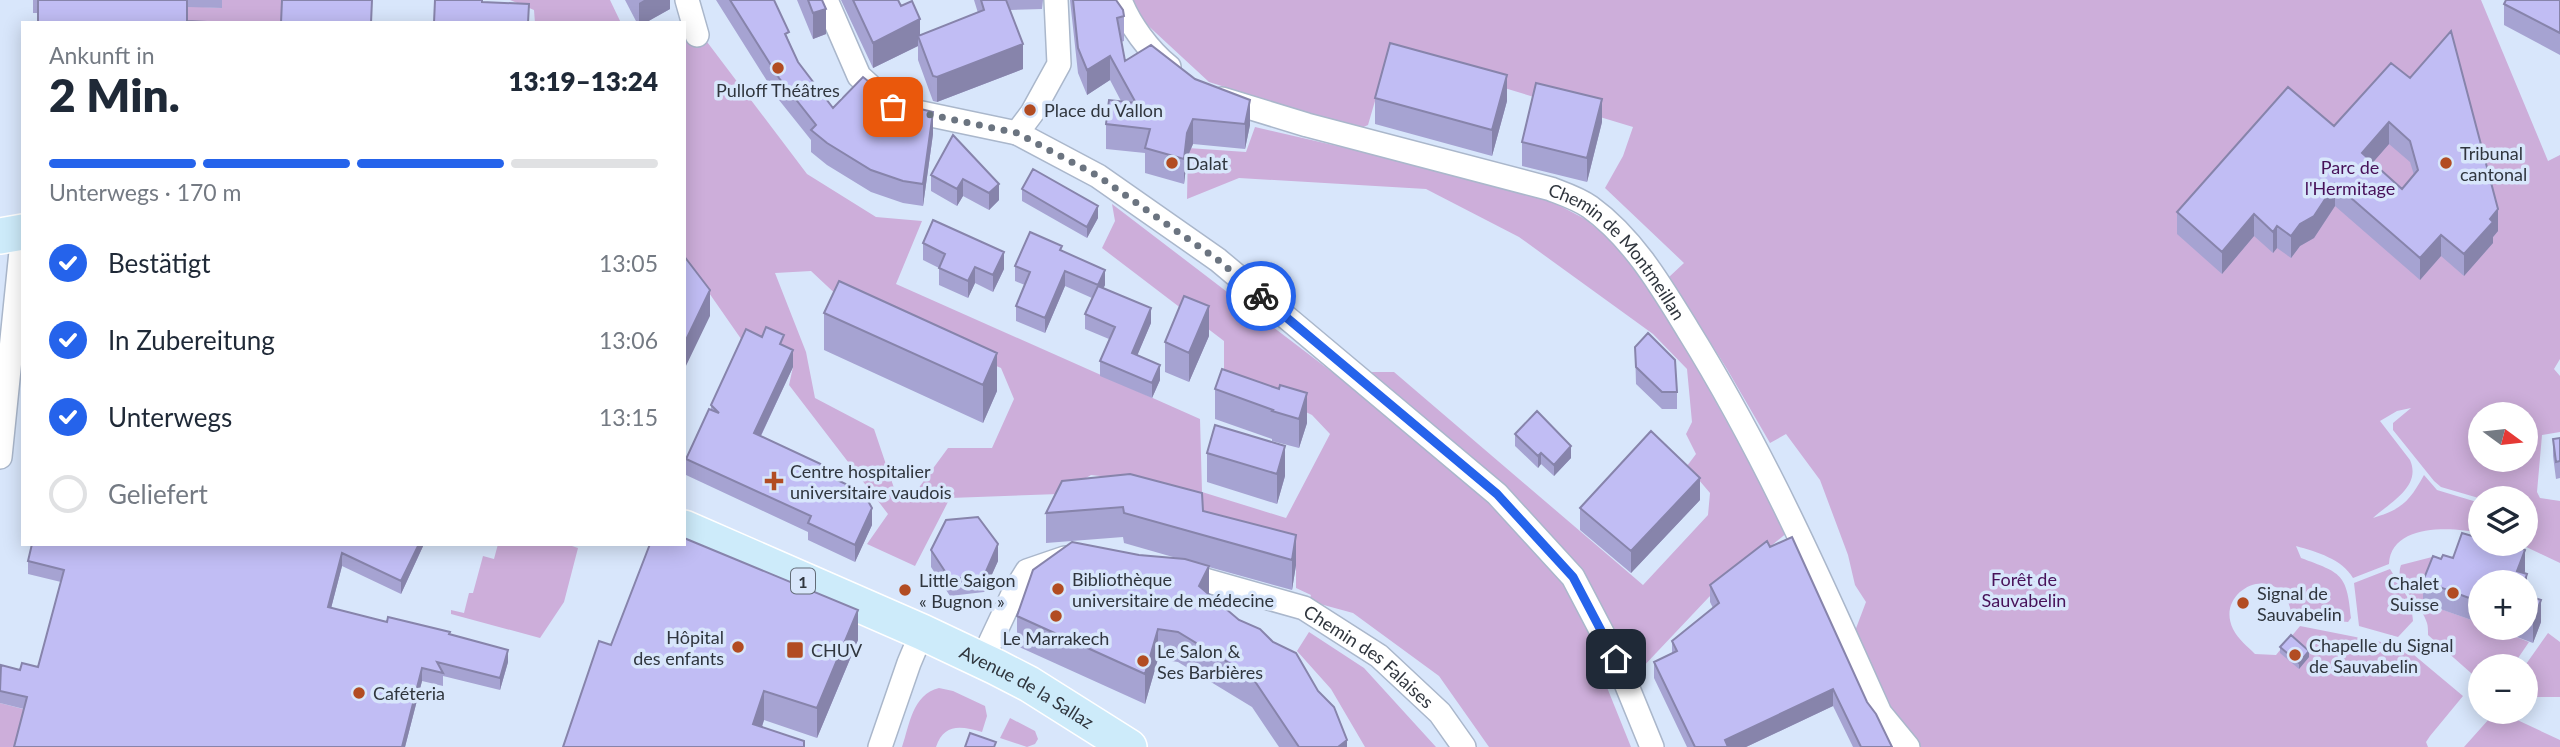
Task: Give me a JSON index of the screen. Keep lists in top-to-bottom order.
{
  "streets": {
    "main road": ["1", "Avenue de la Sallaz"],
    "street": ["Chemin de Montmeillan", "Chemin des Falaises"]
  },
  "crossings": [
    ["1", "Avenue de la Sallaz"]
  ],
  "parks": ["Parc de l'Hermitage", "Forêt de Sauvabelin"],
  "places": {
    "other": [
      "Pulloff Théâtres",
      "Place du Vallon",
      "Dalat",
      "Tribunal cantonal",
      "Bibliothèque universitaire de médecine",
      "Little Saigon « Bugnon »",
      "Chalet Suisse",
      "Signal de Sauvabelin",
      "Le Marrakech",
      "Hôpital des enfants",
      "Chapelle du Signal de Sauvabelin",
      "Le Salon & Ses Barbières",
      "Caféteria"
    ],
    "health": ["Centre hospitalier universitaire vaudois"],
    "transit": ["CHUV"]
  },
  "north": "right",
  "page": {
    "heading": ["2 Min.", "Ankunft in", "13:19–13:24"],
    "bar": "Unterwegs · 170 m",
    "list": [
      ["Bestätigt", "13:05"],
      ["In Zubereitung", "13:06"],
      ["Unterwegs", "13:15"],
      "Geliefert"
    ],
    "map_buttons": ["+", "−"]
  }
}
